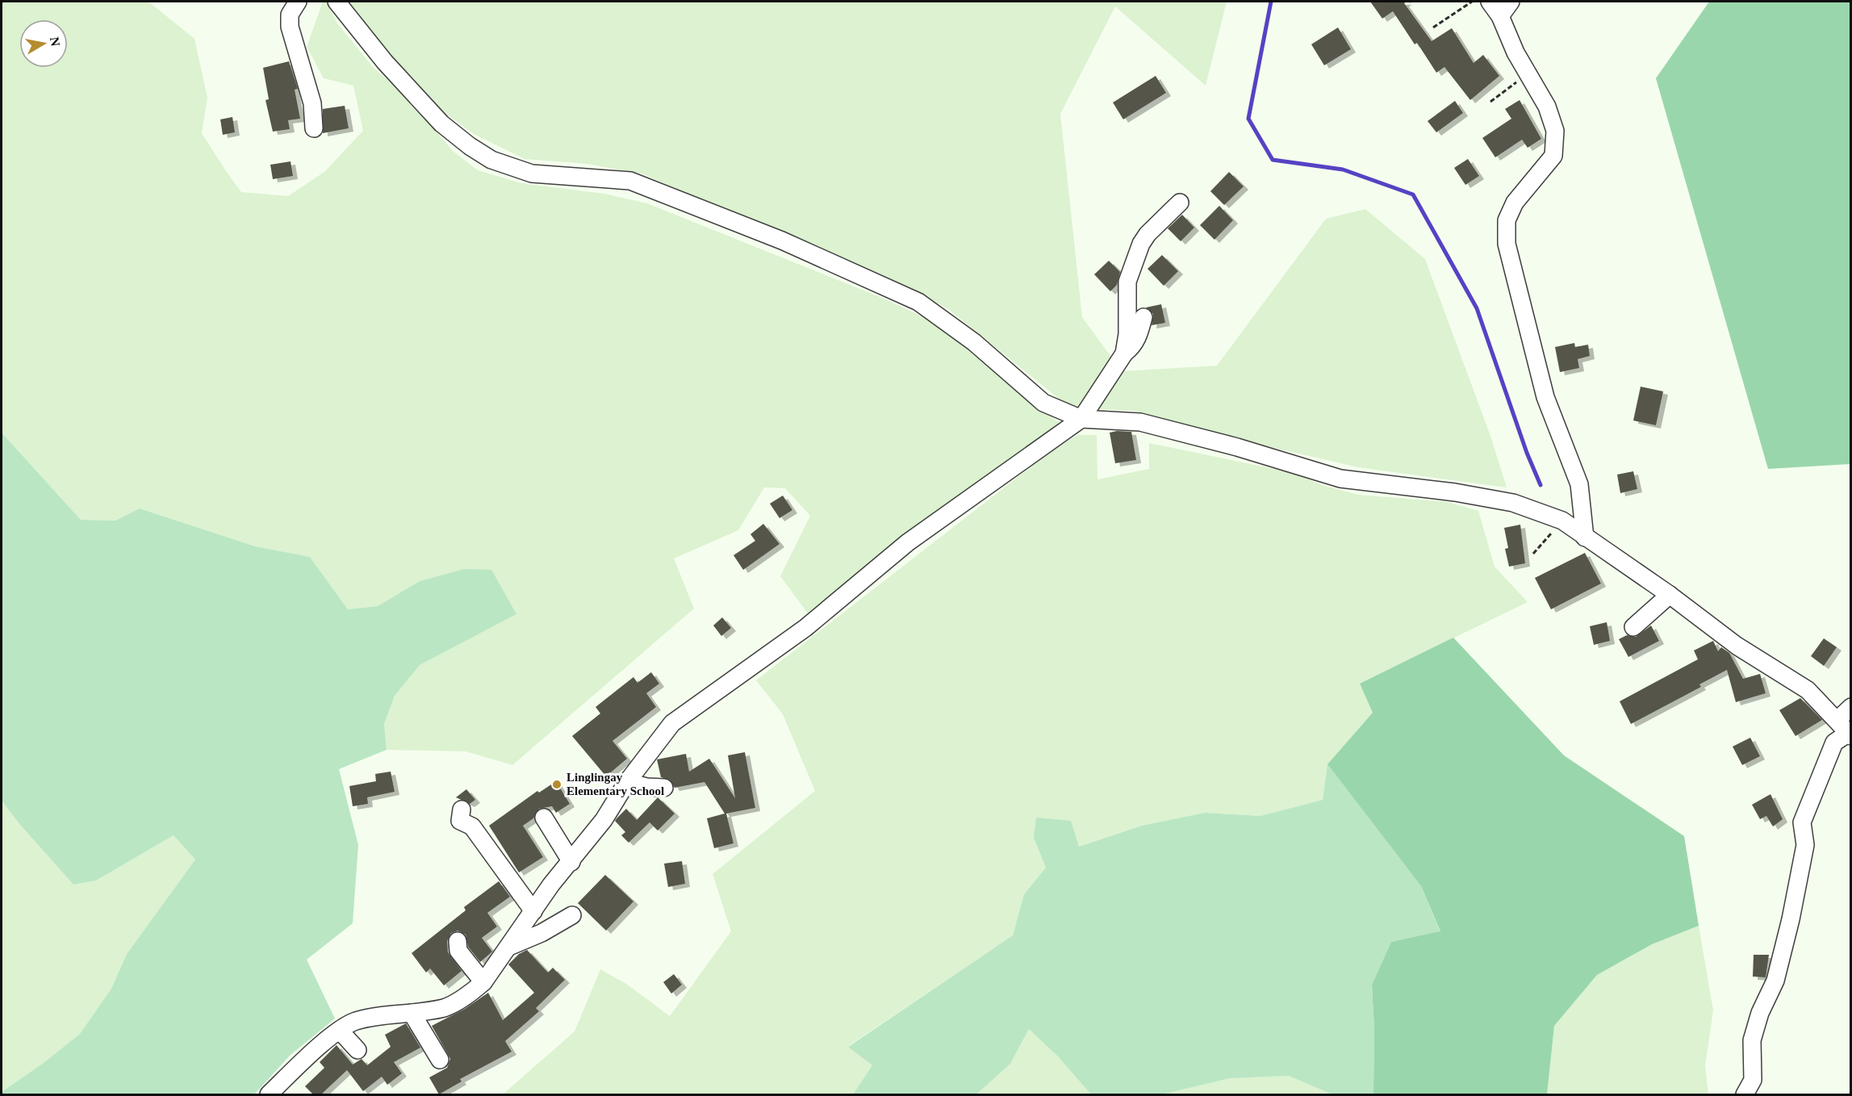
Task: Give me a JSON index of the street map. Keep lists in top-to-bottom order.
{
  "places": ["Linglingay Elementary School"],
  "north": "right"
}
